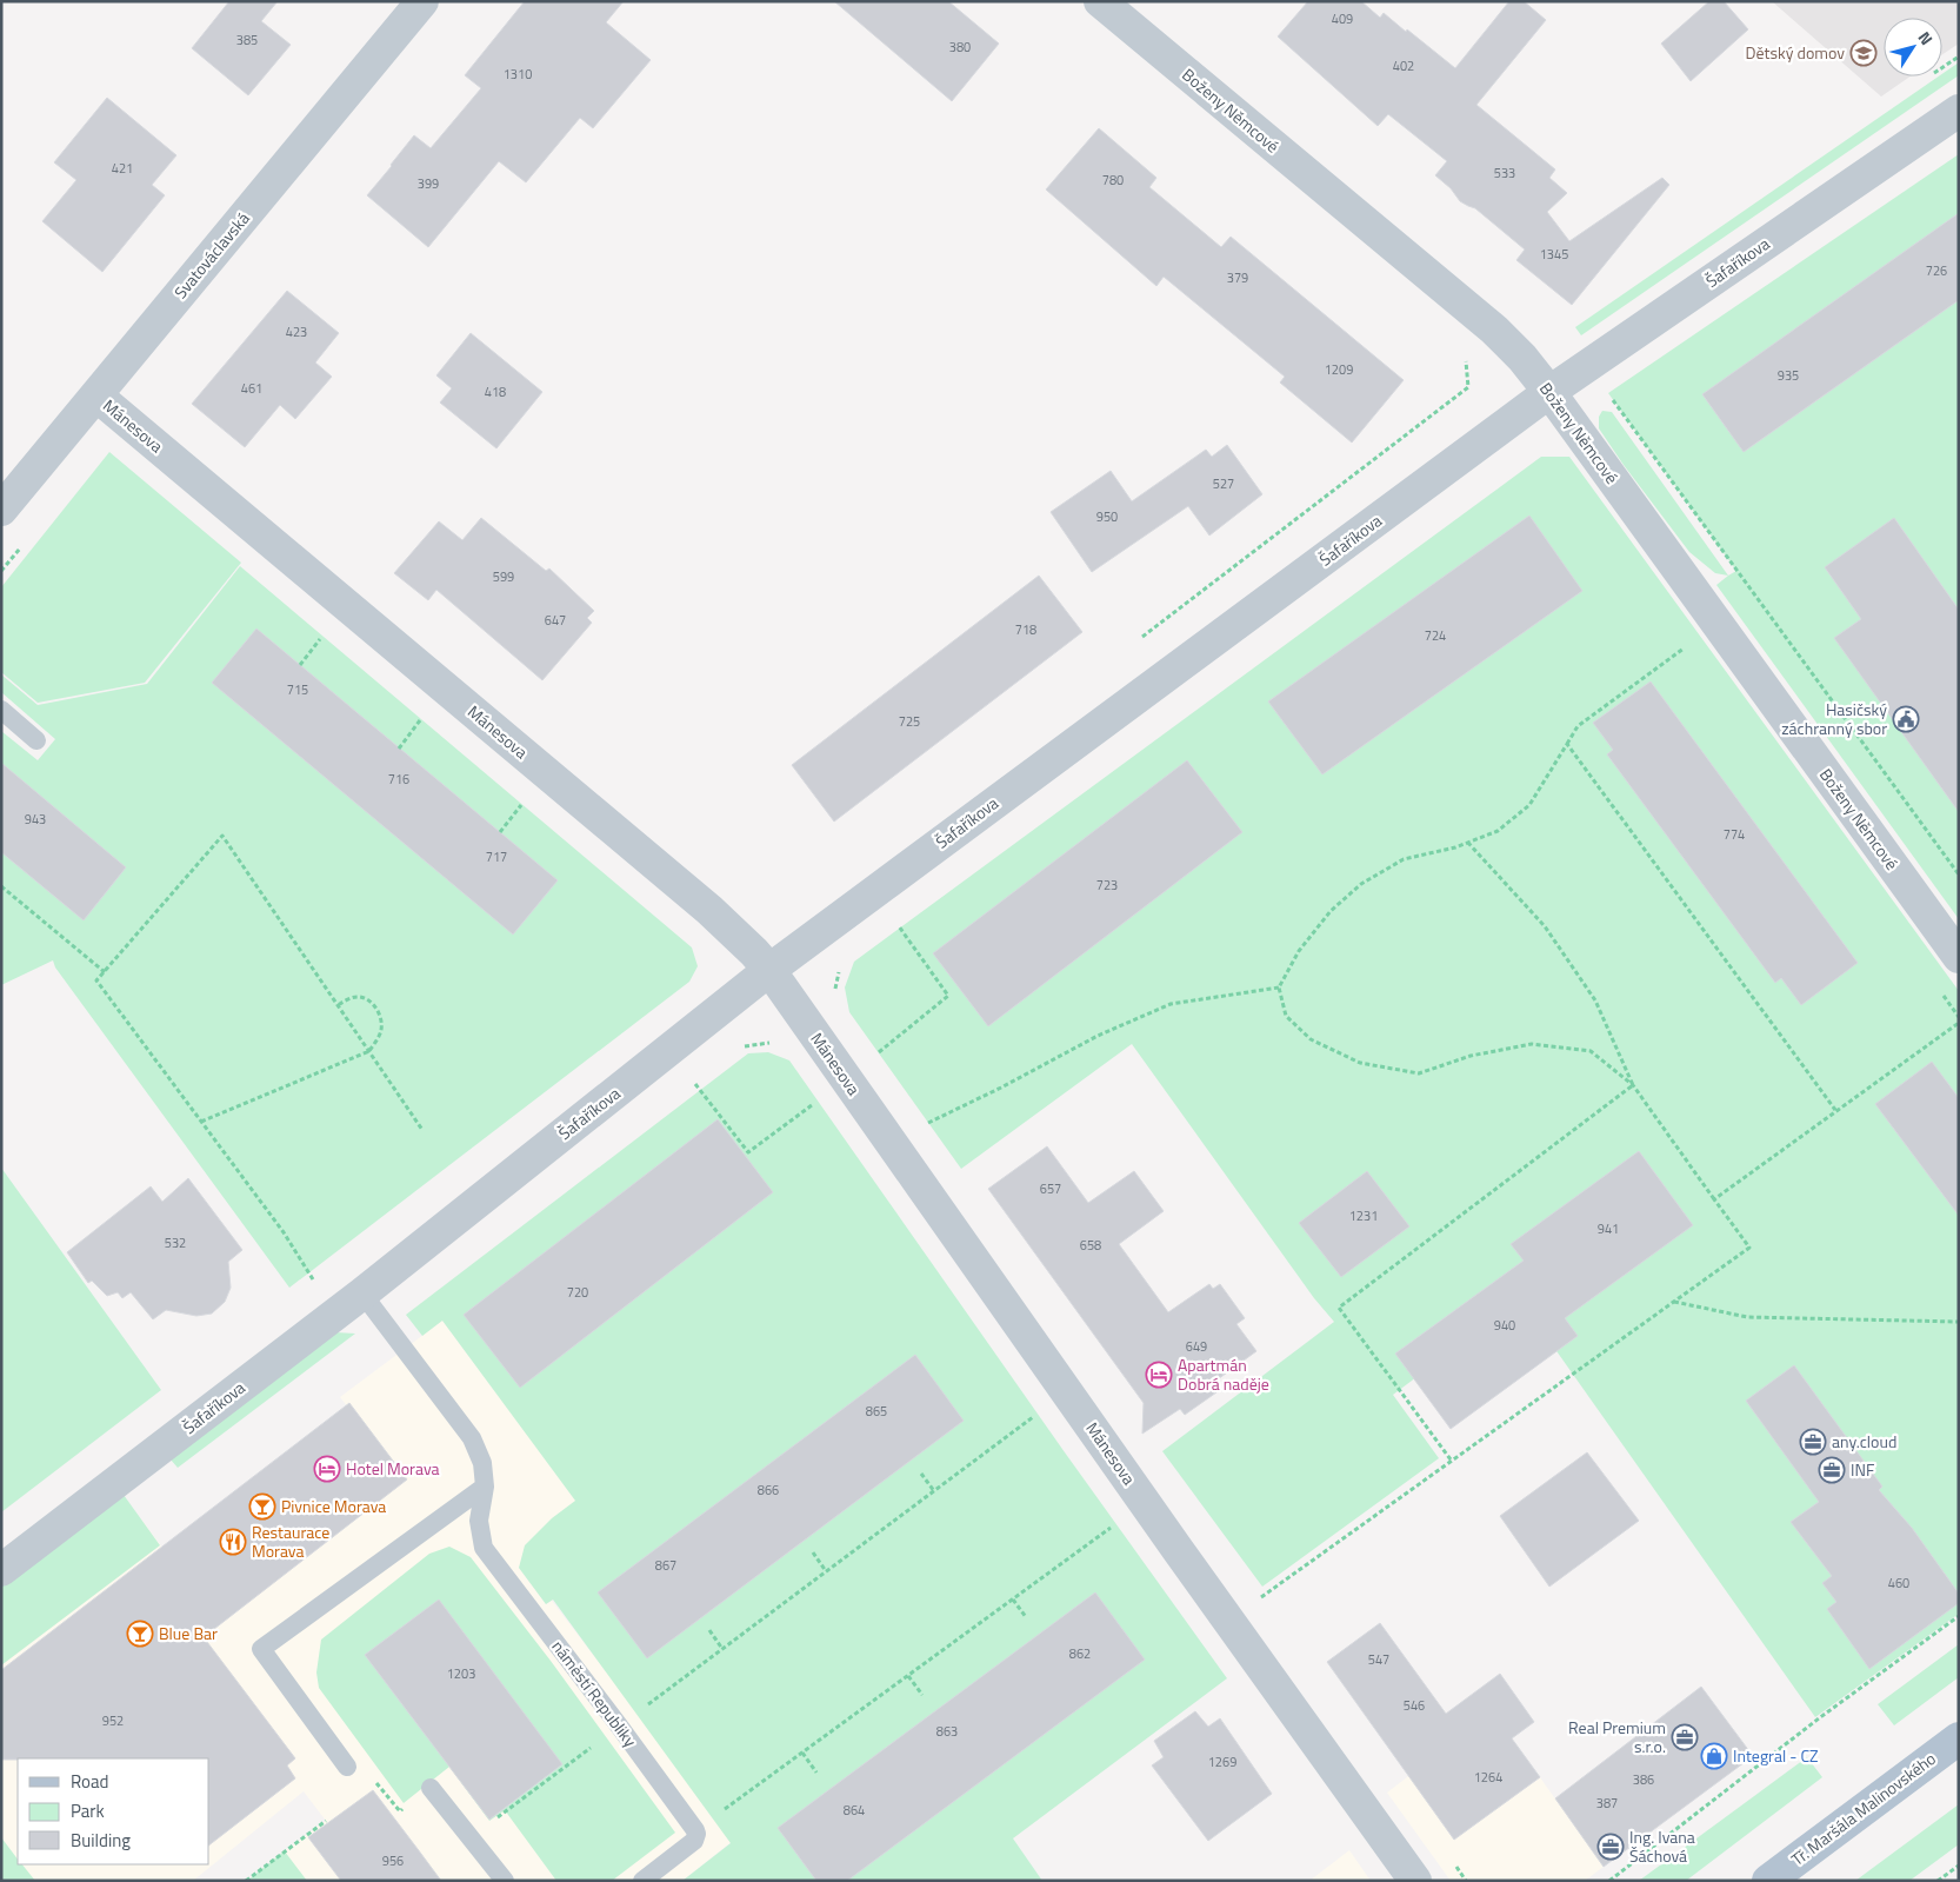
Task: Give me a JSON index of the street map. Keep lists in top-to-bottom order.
{
  "streets": {
    "main road": ["Tř. Maršála Malinovského"],
    "street": [
      "Boženy Němcové",
      "Svatováclavská",
      "Šafaříkova",
      "Mánesova"
    ],
    "lane": ["náměstí Republiky"]
  },
  "crossings": [
    ["Boženy Němcové", "Šafaříkova"],
    ["Svatováclavská", "Mánesova"],
    ["Šafaříkova", "Mánesova"],
    ["Šafaříkova", "náměstí Republiky"]
  ],
  "places": {
    "school or university": ["Dětský domov"],
    "public building": ["Hasičský záchranný sbor"],
    "hotel": ["Apartmán Dobrá naděje", "Hotel Morava"],
    "office": [
      "any.cloud",
      "INF",
      "Real Premium s.r.o.",
      "Ing. Ivana Šáchová"
    ],
    "bar": ["Pivnice Morava", "Blue Bar"],
    "restaurant": ["Restaurace Morava"],
    "shop": ["Integral - CZ"]
  },
  "house_numbers": [
    "409",
    "385",
    "380",
    "402",
    "1310",
    "421",
    "533",
    "780",
    "399",
    "1345",
    "726",
    "379",
    "423",
    "1209",
    "935",
    "461",
    "418",
    "527",
    "950",
    "599",
    "647",
    "718",
    "724",
    "715",
    "725",
    "716",
    "943",
    "774",
    "717",
    "723",
    "657",
    "1231",
    "941",
    "532",
    "658",
    "720",
    "940",
    "649",
    "865",
    "866",
    "867",
    "460",
    "862",
    "547",
    "1203",
    "546",
    "952",
    "863",
    "1269",
    "1264",
    "386",
    "387",
    "864",
    "956"
  ],
  "legend": ["Road", "Park", "Building"],
  "north": "top right"
}
